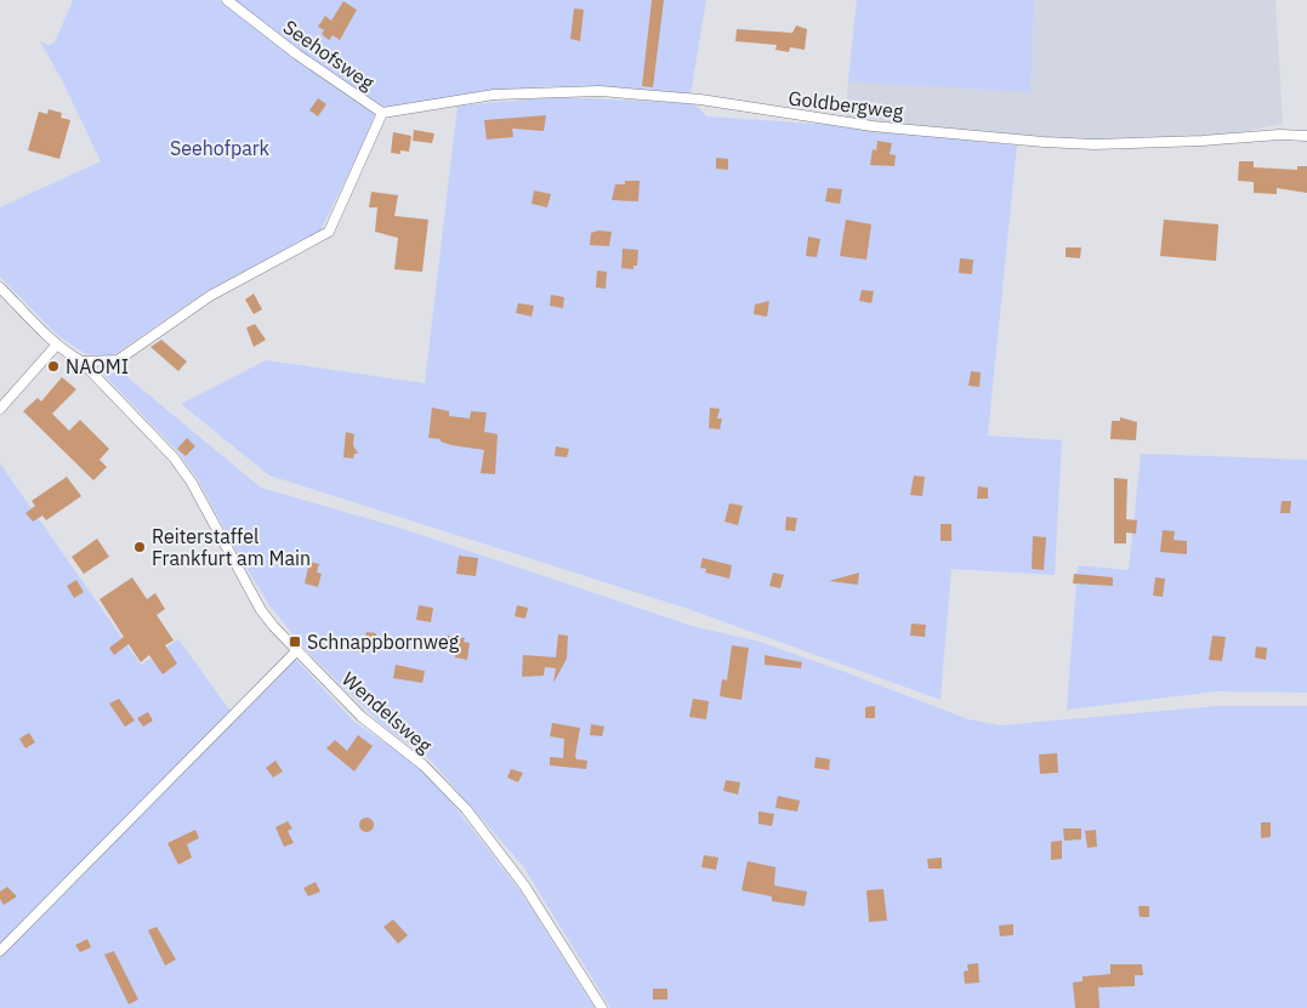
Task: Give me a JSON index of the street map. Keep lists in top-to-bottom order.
{
  "streets": {
    "street": ["Seehofsweg", "Goldbergweg", "Wendelsweg"]
  },
  "crossings": [
    ["Seehofsweg", "Goldbergweg"]
  ],
  "parks": ["Seehofpark"],
  "places": {
    "other": ["NAOMI", "Reiterstaffel Frankfurt am Main"],
    "transit": ["Schnappbornweg"]
  }
}
